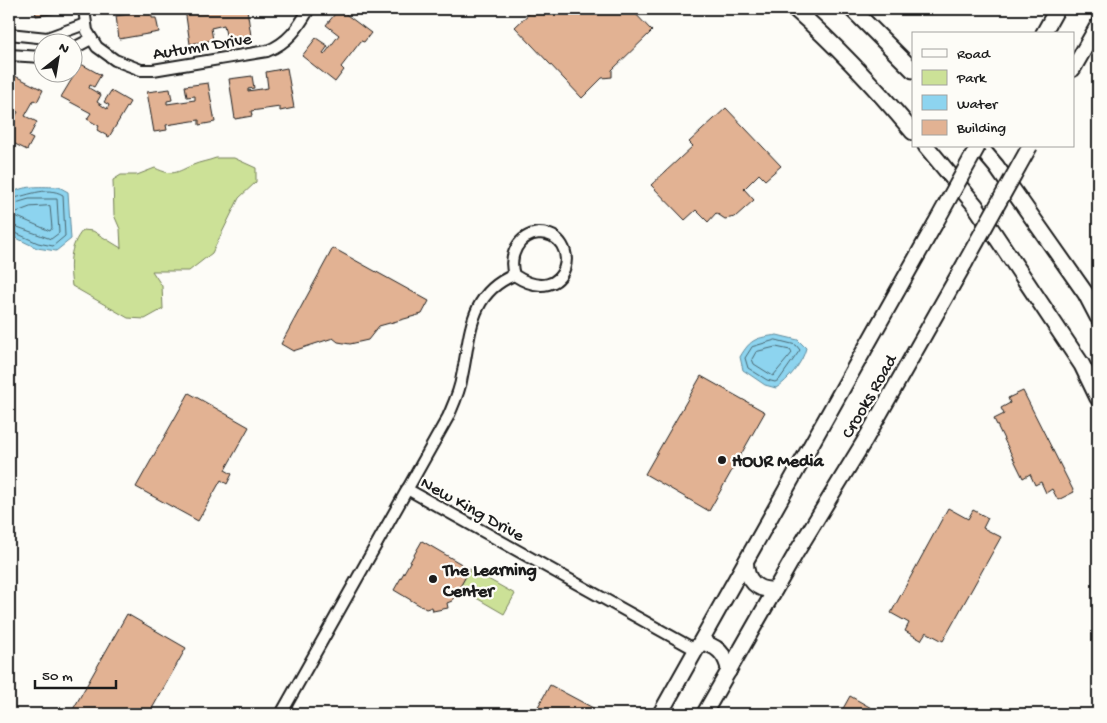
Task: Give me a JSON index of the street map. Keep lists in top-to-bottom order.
{
  "streets": {
    "main road": ["Crooks Road"],
    "street": ["Autumn Drive", "New King Drive"]
  },
  "crossings": [
    ["Crooks Road", "New King Drive"]
  ],
  "places": ["HOUR Media", "The Learning Center"],
  "legend": [
    "Road",
    "Park",
    "Water",
    "Building"
  ],
  "scale_bar": "50 m",
  "north": "top right"
}
